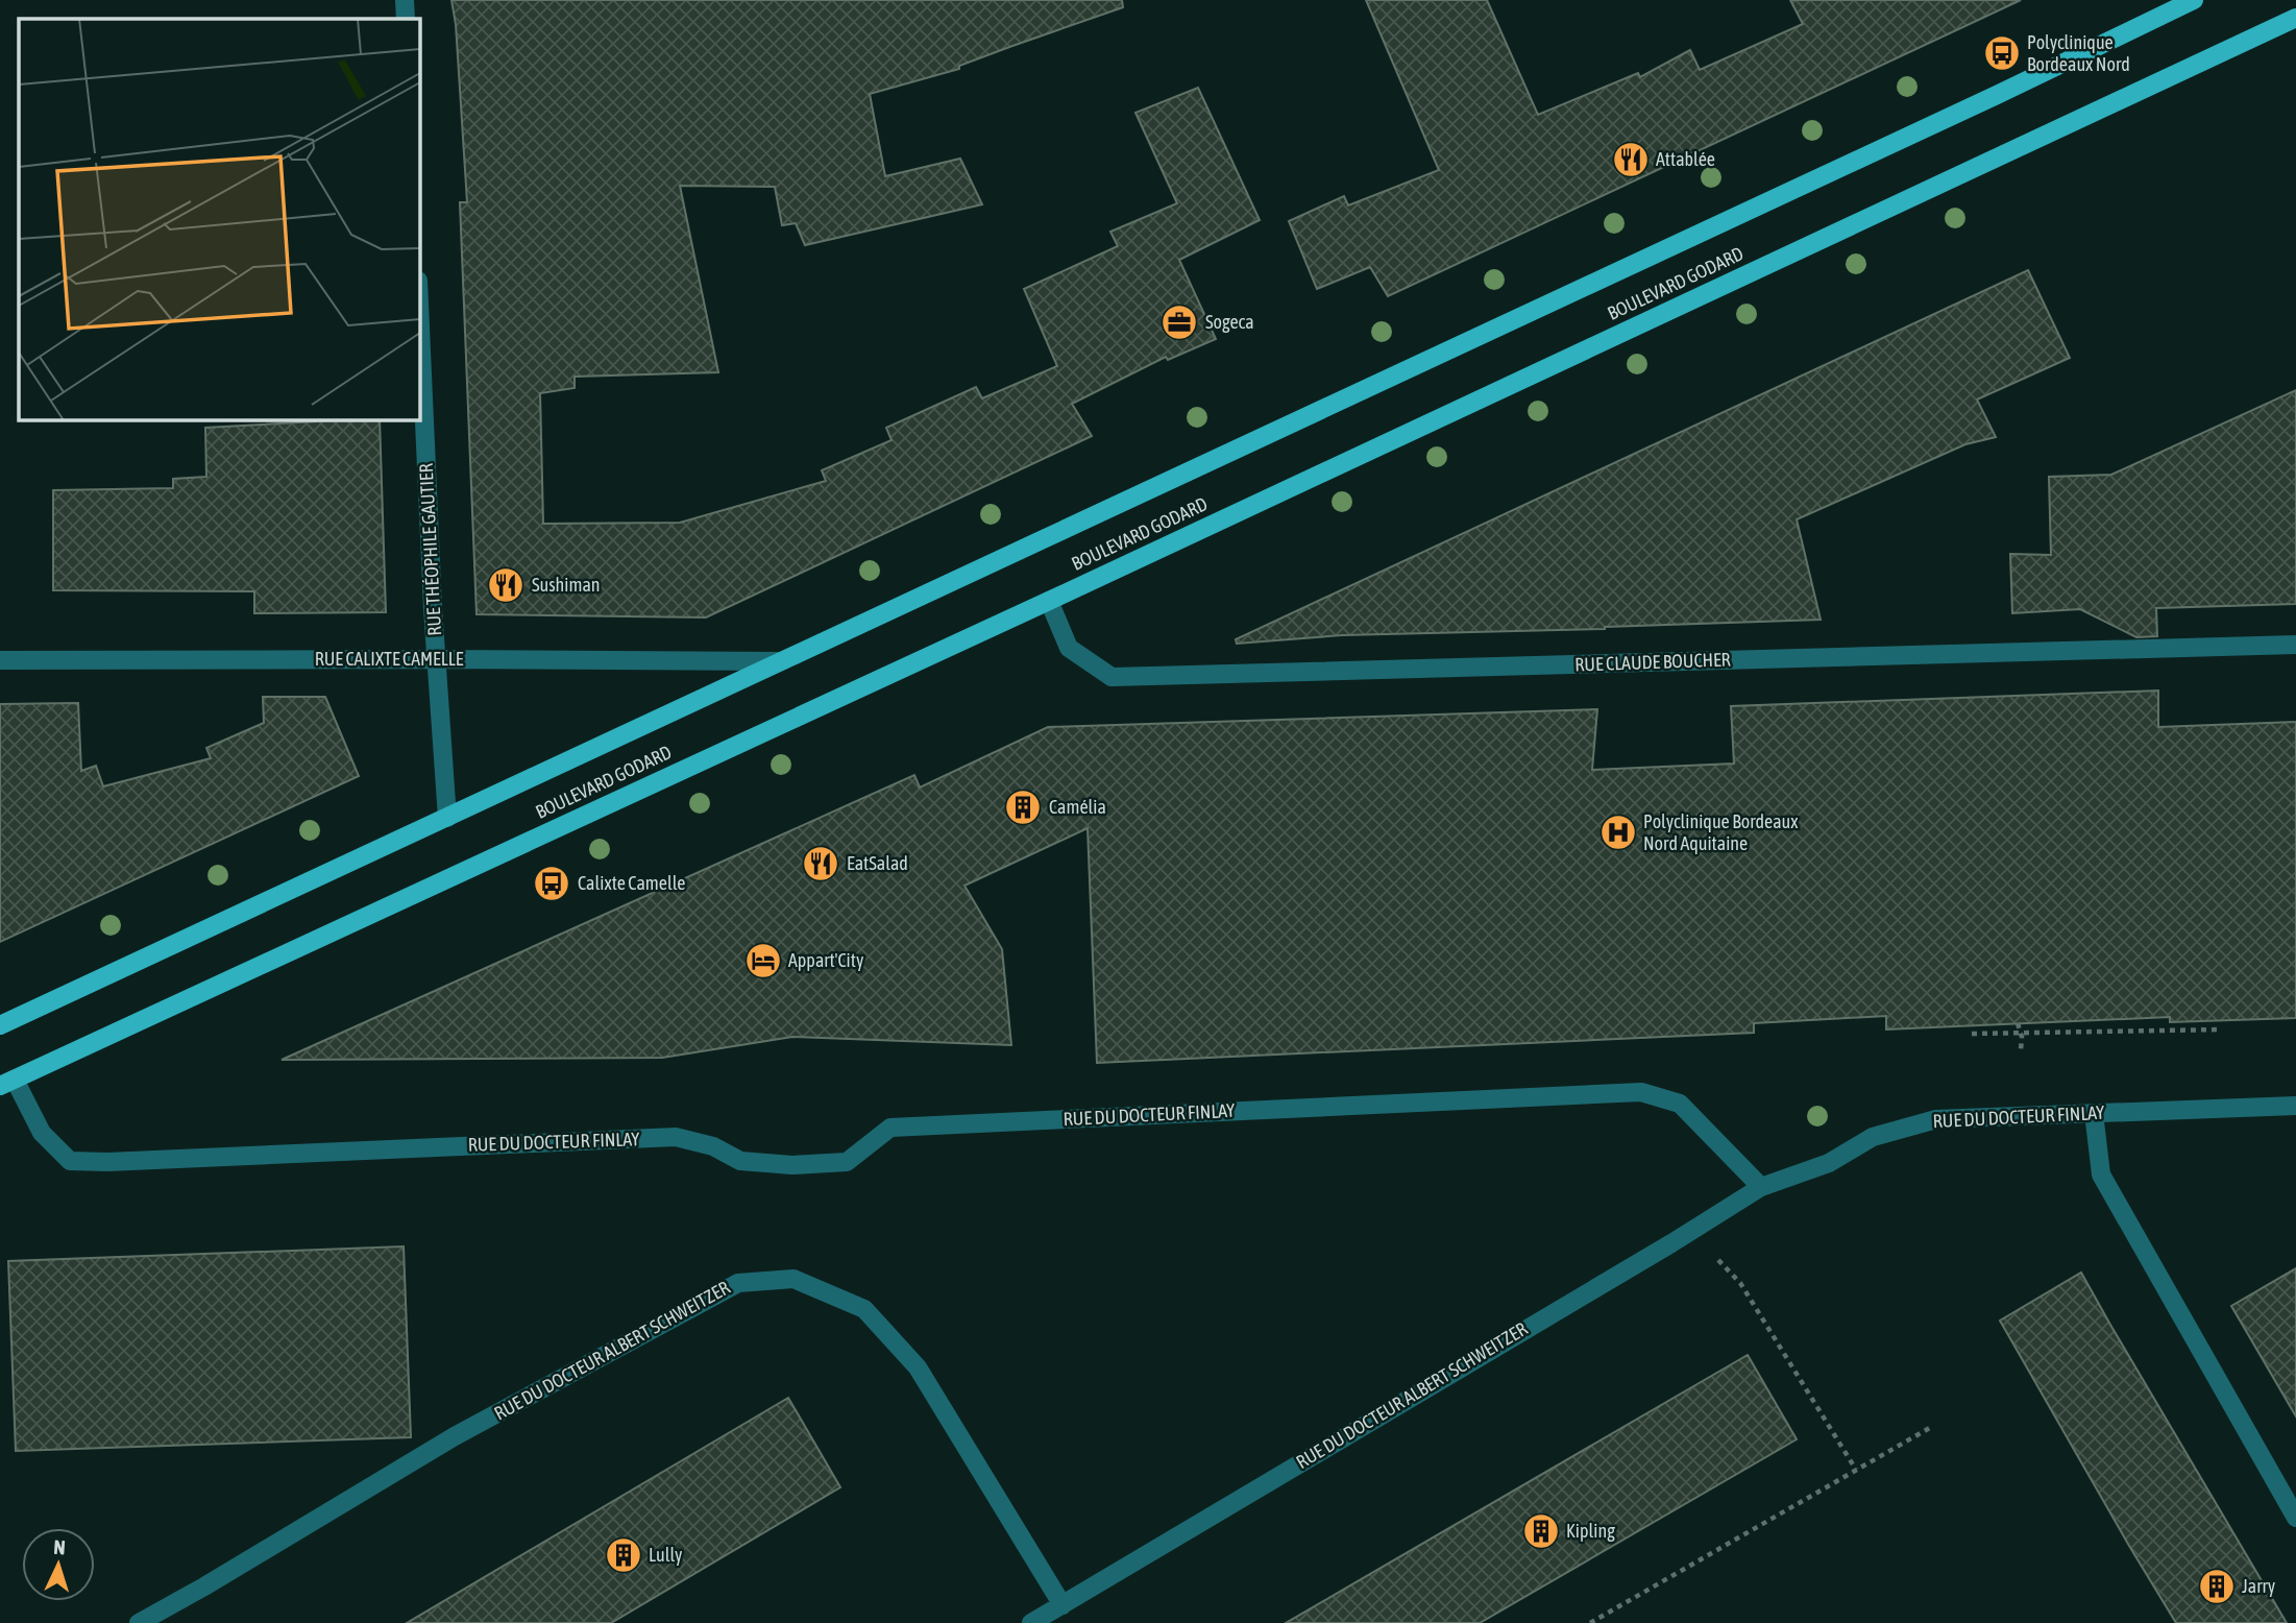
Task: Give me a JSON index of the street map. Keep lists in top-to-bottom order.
{
  "streets": {
    "main road": ["BOULEVARD GODARD"],
    "street": [
      "RUE THÉOPHILE GAUTIER",
      "RUE CALIXTE CAMELLE",
      "RUE CLAUDE BOUCHER",
      "RUE DU DOCTEUR FINLAY",
      "RUE DU DOCTEUR ALBERT SCHWEITZER"
    ]
  },
  "crossings": [
    ["BOULEVARD GODARD", "RUE THÉOPHILE GAUTIER"],
    ["BOULEVARD GODARD", "RUE CALIXTE CAMELLE"],
    ["BOULEVARD GODARD", "RUE CLAUDE BOUCHER"],
    ["BOULEVARD GODARD", "RUE DU DOCTEUR FINLAY"],
    ["RUE THÉOPHILE GAUTIER", "RUE CALIXTE CAMELLE"],
    ["RUE DU DOCTEUR FINLAY", "RUE DU DOCTEUR ALBERT SCHWEITZER"]
  ],
  "places": {
    "bus stop": ["Polyclinique Bordeaux Nord", "Calixte Camelle"],
    "restaurant": ["Attablée", "Sushiman", "EatSalad"],
    "office": ["Sogeca"],
    "building": [
      "Camélia",
      "Kipling",
      "Lully",
      "Jarry"
    ],
    "hospital": ["Polyclinique Bordeaux Nord Aquitaine"],
    "hotel": ["Appart'City"]
  },
  "north": "top"
}
